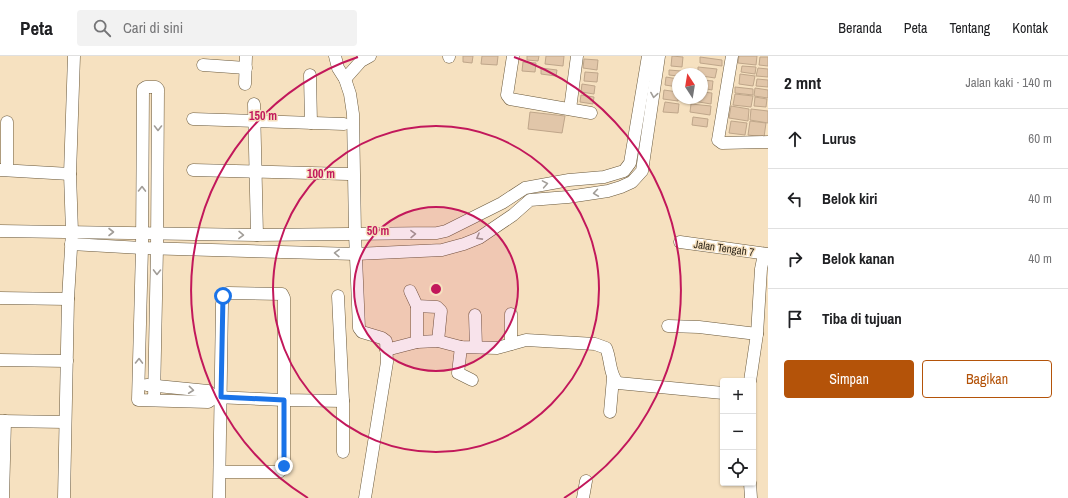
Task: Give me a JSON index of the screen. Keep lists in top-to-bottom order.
{
  "streets": {
    "street": ["Jalan Tengah 7"]
  },
  "north": "top",
  "page": {
    "header": "Peta",
    "search": "Cari di sini",
    "nav": [
      "Beranda",
      "Peta",
      "Tentang",
      "Kontak"
    ],
    "heading": ["2 mnt", "Jalan kaki · 140 m"],
    "list": [
      ["Lurus", "60 m"],
      ["Belok kiri", "40 m"],
      ["Belok kanan", "40 m"],
      "Tiba di tujuan"
    ],
    "buttons": ["Simpan", "Bagikan"],
    "map_buttons": ["+", "−"]
  },
  "rings": ["150 m", "100 m", "50 m"]
}
